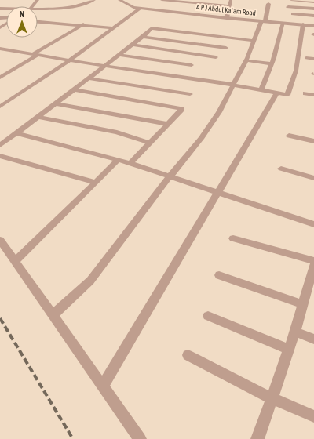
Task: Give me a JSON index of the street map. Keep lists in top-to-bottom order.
{
  "streets": {
    "street": ["A P J Abdul Kalam Road"]
  },
  "north": "top"
}
